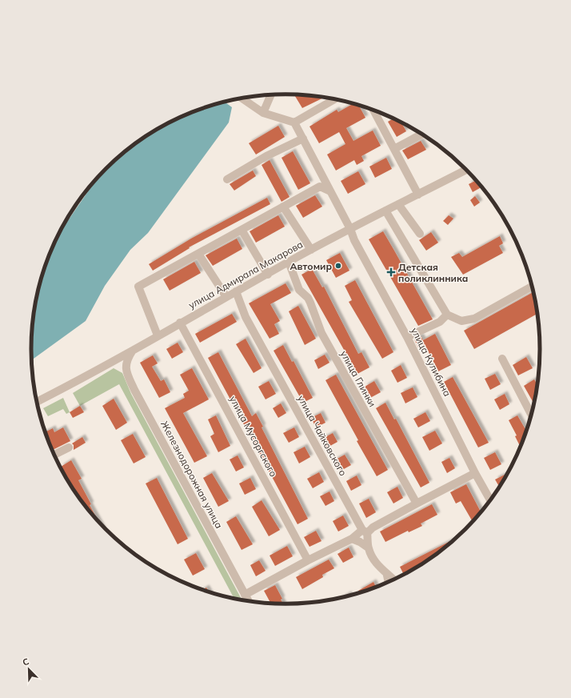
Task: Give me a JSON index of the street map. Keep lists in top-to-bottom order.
{
  "streets": {
    "street": [
      "улица Адмирала Макарова",
      "улица Кулибина",
      "улица Глинки",
      "улица Чайковского",
      "улица Мусоргского",
      "Железнодорожная улица"
    ]
  },
  "crossings": [
    ["улица Адмирала Макарова", "улица Кулибина"],
    ["улица Адмирала Макарова", "улица Глинки"],
    ["улица Адмирала Макарова", "улица Чайковского"],
    ["улица Адмирала Макарова", "улица Мусоргского"],
    ["улица Адмирала Макарова", "Железнодорожная улица"]
  ],
  "places": {
    "other": ["Автомир"],
    "health": ["Детская поликлинника"]
  },
  "north": "top left"
}
